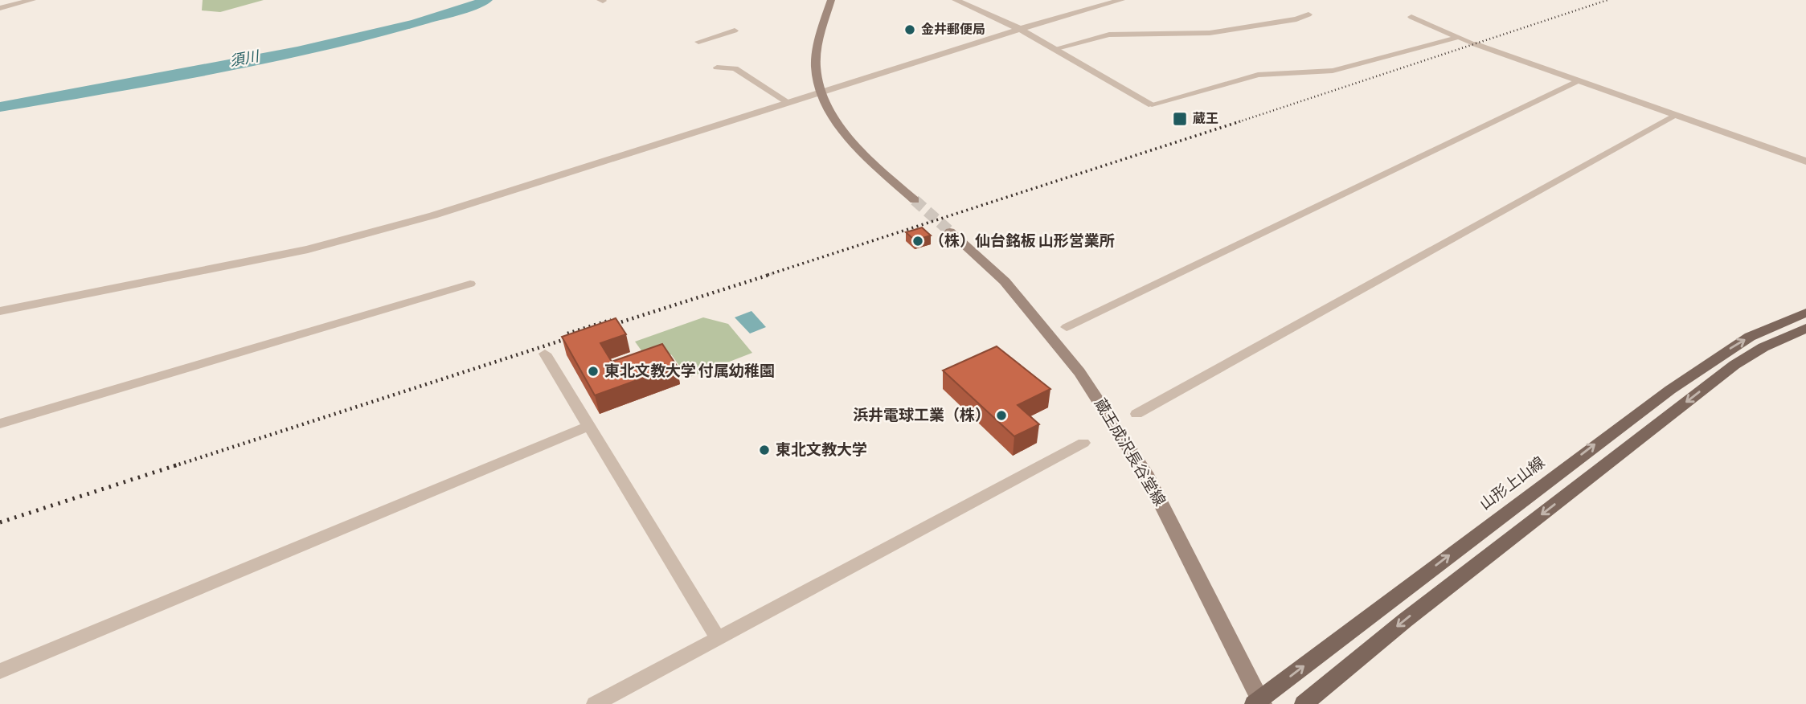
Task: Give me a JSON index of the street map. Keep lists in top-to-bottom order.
{
  "streets": {
    "main road": ["蔵王成沢長谷堂線", "山形上山線"]
  },
  "crossings": [
    ["蔵王成沢長谷堂線", "山形上山線"]
  ],
  "water": ["須川"],
  "places": {
    "other": [
      "金井郵便局",
      "（株）仙台銘板 山形営業所",
      "東北文教大学 付属幼稚園",
      "浜井電球工業（株）",
      "東北文教大学"
    ],
    "transit": ["蔵王"]
  }
}
